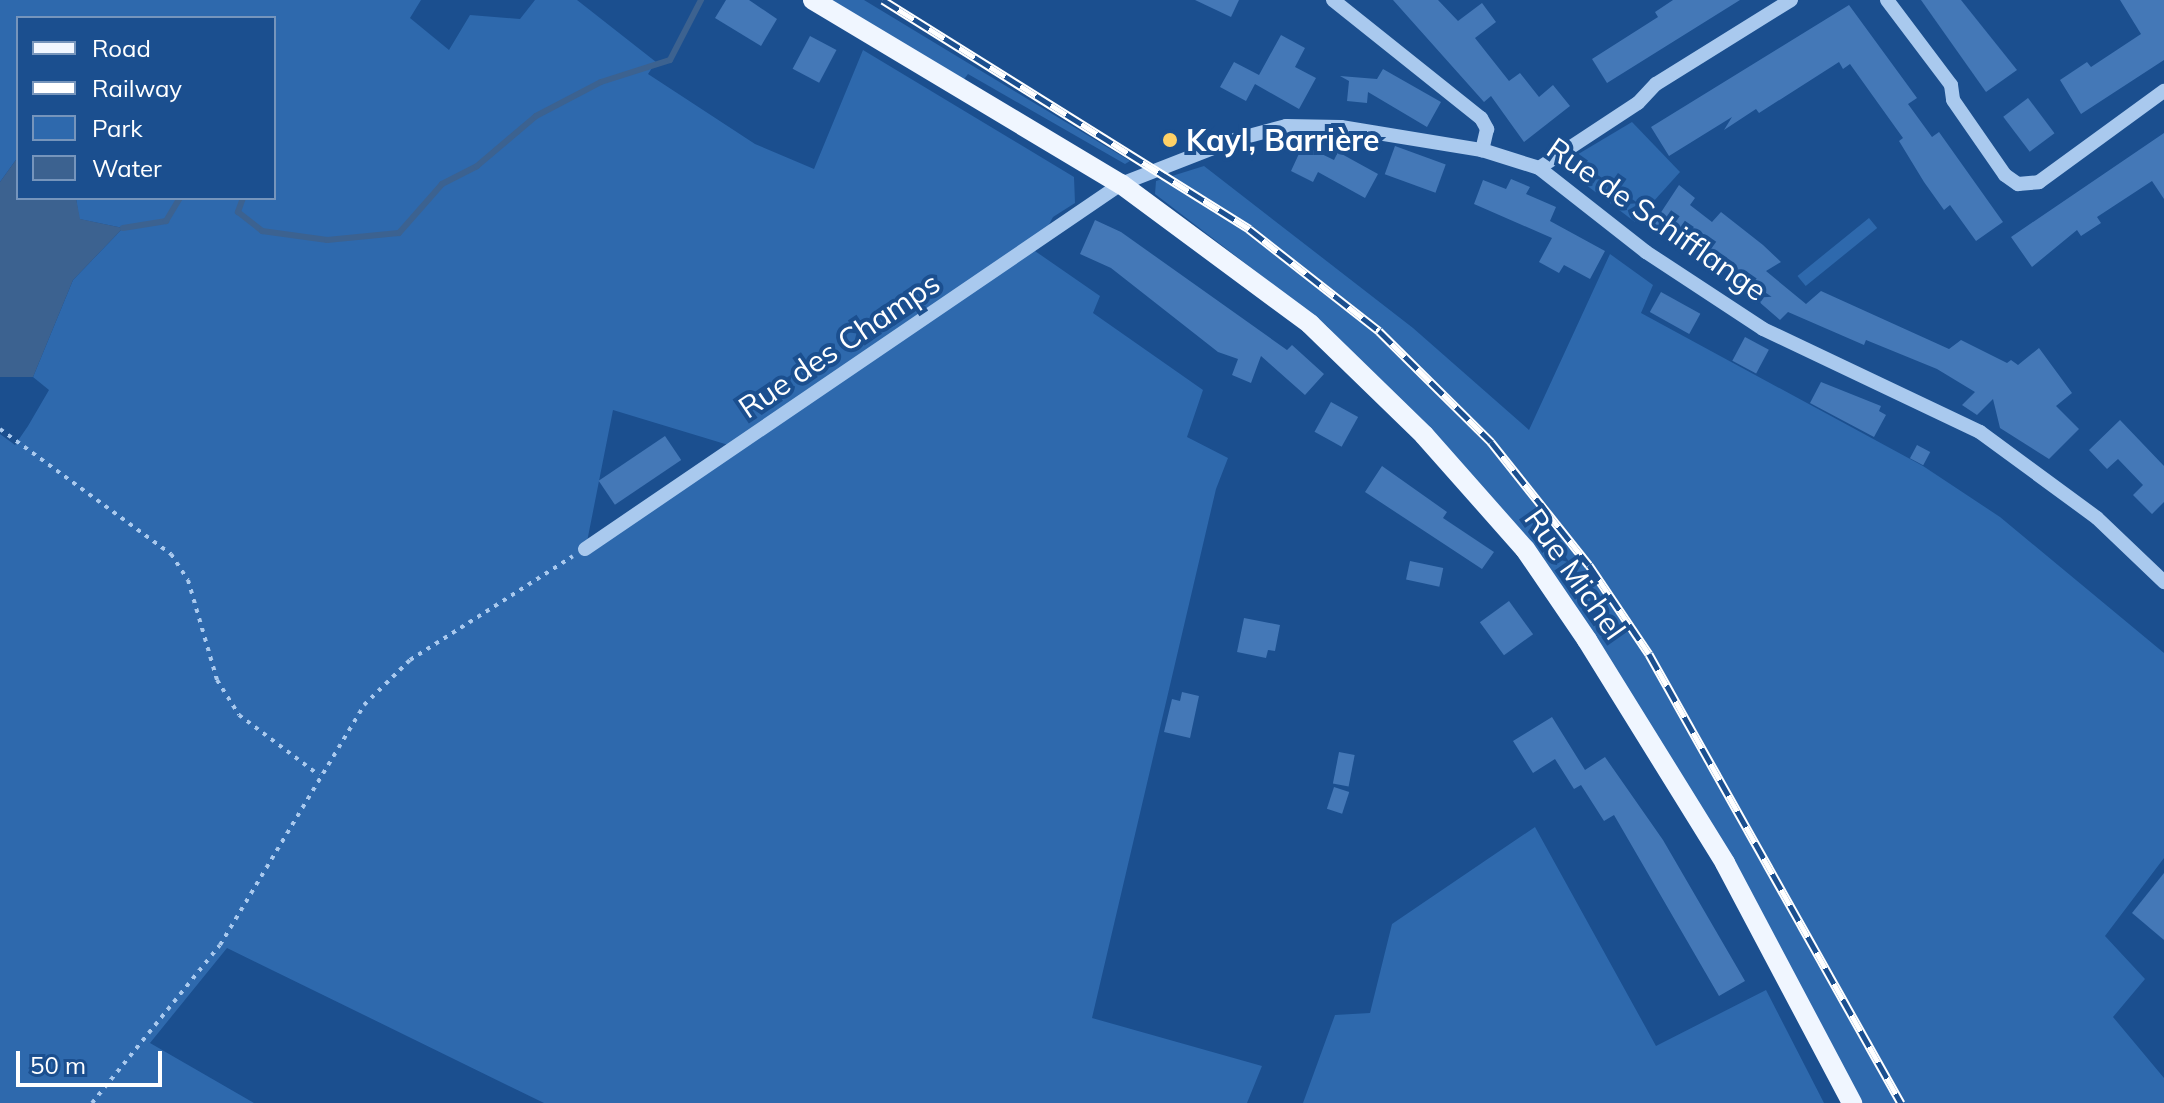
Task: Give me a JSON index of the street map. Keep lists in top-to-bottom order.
{
  "streets": {
    "main road": ["Rue Michel"],
    "street": ["Rue de Schifflange", "Rue des Champs"]
  },
  "crossings": [
    ["Rue de Schifflange", "Rue des Champs"],
    ["Rue de Schifflange", "Rue Michel"],
    ["Rue des Champs", "Rue Michel"]
  ],
  "places": ["Kayl, Barrière"],
  "legend": [
    "Road",
    "Railway",
    "Park",
    "Water"
  ],
  "scale_bar": "50 m"
}
